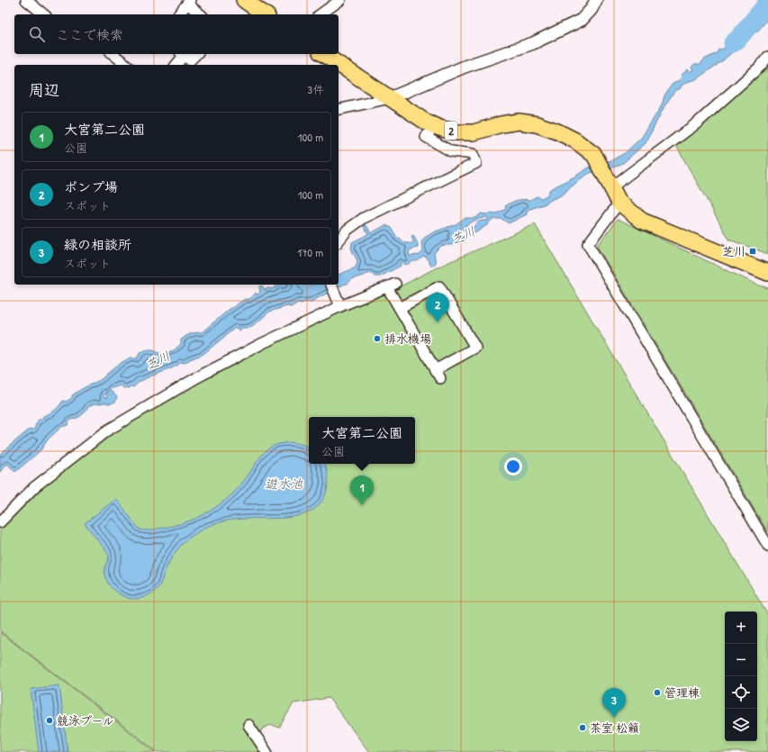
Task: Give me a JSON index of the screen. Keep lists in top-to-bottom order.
{
  "streets": {
    "main road": ["2"]
  },
  "water": ["芝川", "遊水池"],
  "places": {
    "transit": ["芝川"],
    "other": [
      "排水機場",
      "管理棟",
      "競泳プール",
      "茶室 松籟"
    ]
  },
  "page": {
    "search": "ここで検索",
    "heading": ["周辺", "3件"],
    "list": [
      {
        "mark": "1",
        "name": "大宮第二公園",
        "note": "公園",
        "value": "100 m"
      },
      {
        "mark": "2",
        "name": "ポンプ場",
        "note": "スポット",
        "value": "100 m"
      },
      {
        "mark": "3",
        "name": "緑の相談所",
        "note": "スポット",
        "value": "170 m"
      }
    ],
    "pins": ["2", "1", "3"],
    "popup": ["大宮第二公園", "公園"],
    "map_buttons": ["+", "−"]
  }
}
